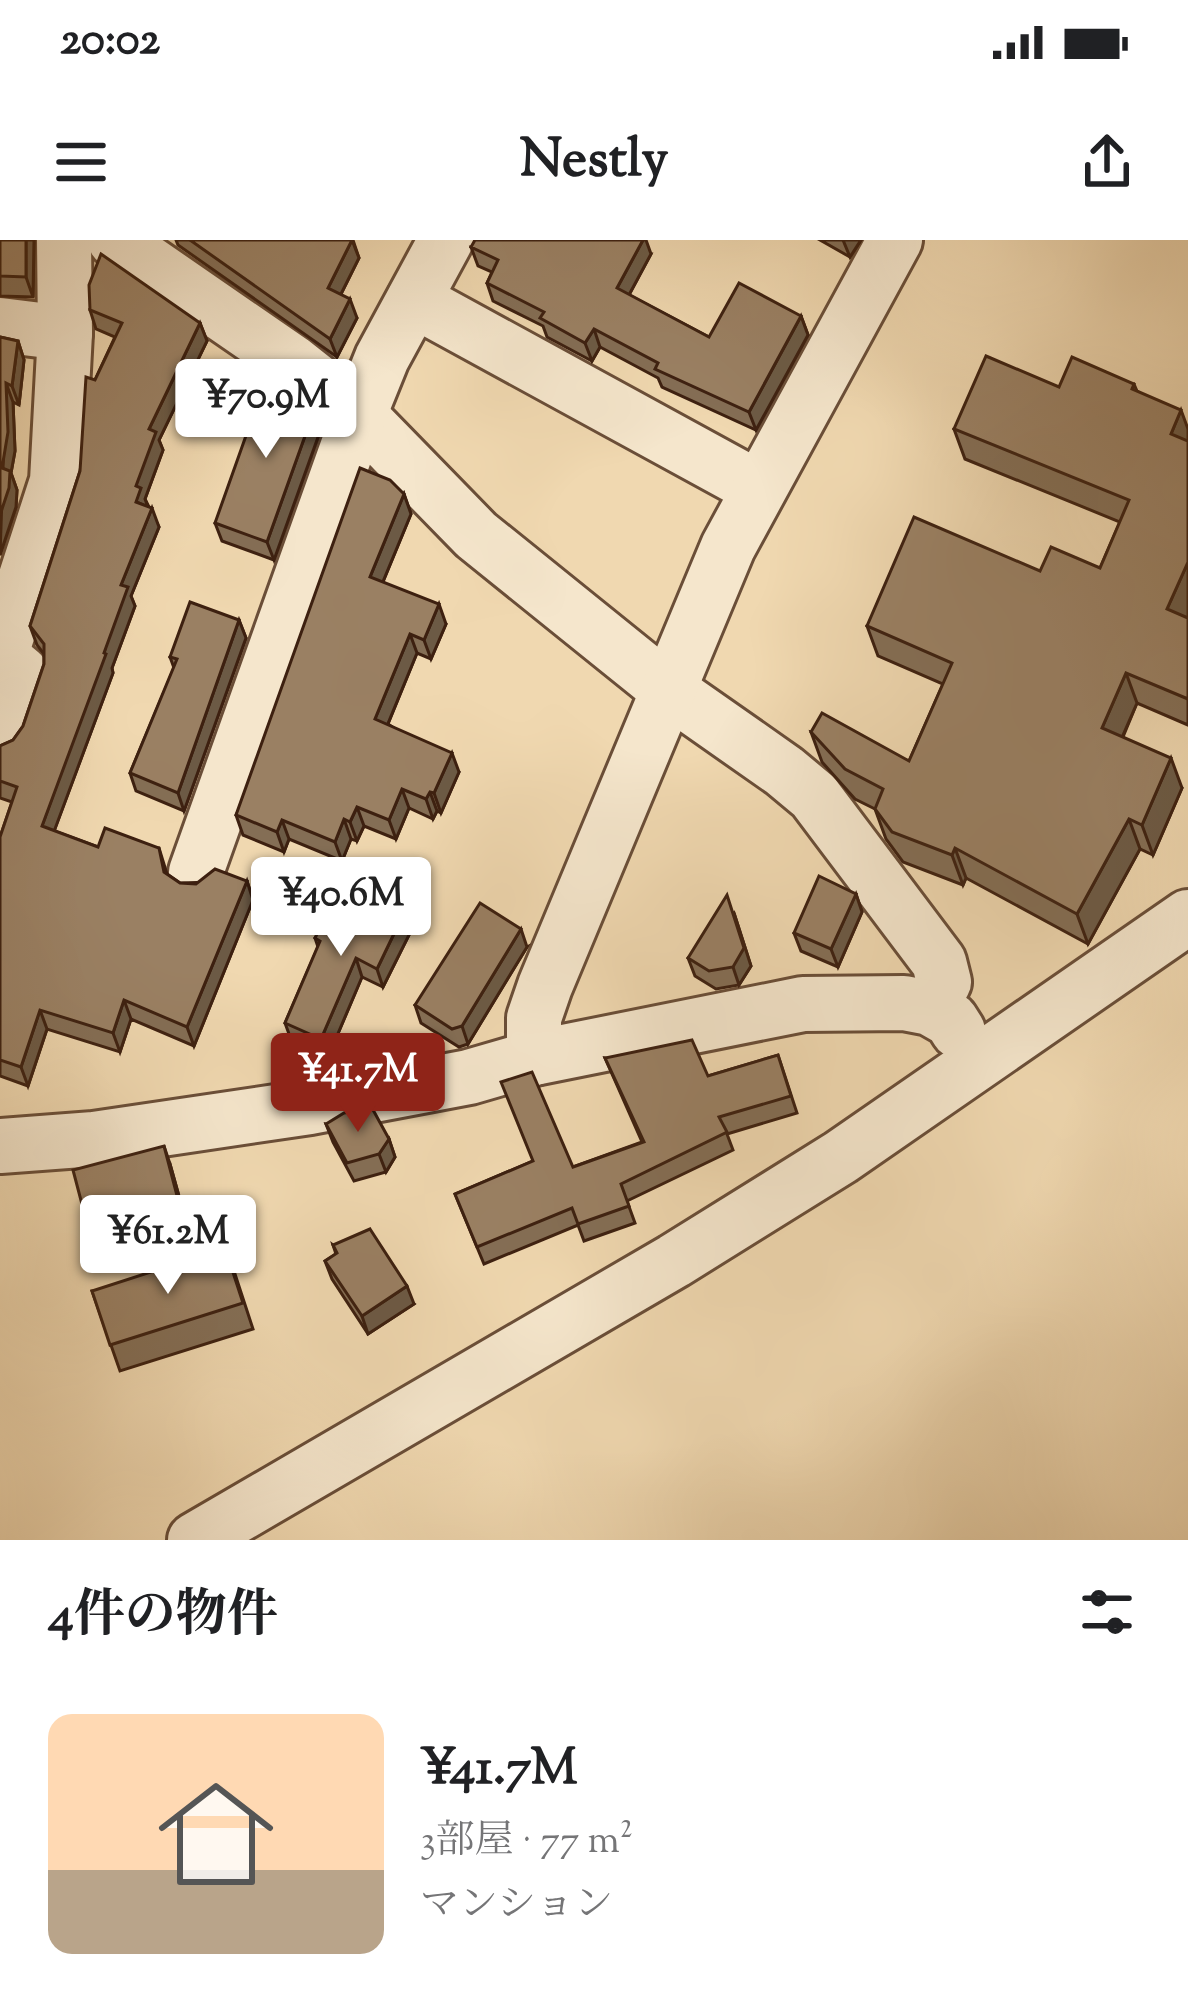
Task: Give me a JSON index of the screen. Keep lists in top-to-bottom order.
{
  "page": {
    "status": "20:02",
    "header": "Nestly",
    "price": [
      "¥70.9M",
      "¥40.6M",
      "¥41.7M",
      "¥61.2M"
    ],
    "heading": "4件の物件",
    "list": [
      {
        "name": "¥41.7M",
        "note": "3部屋 · 77 m² · マンション"
      }
    ]
  }
}
